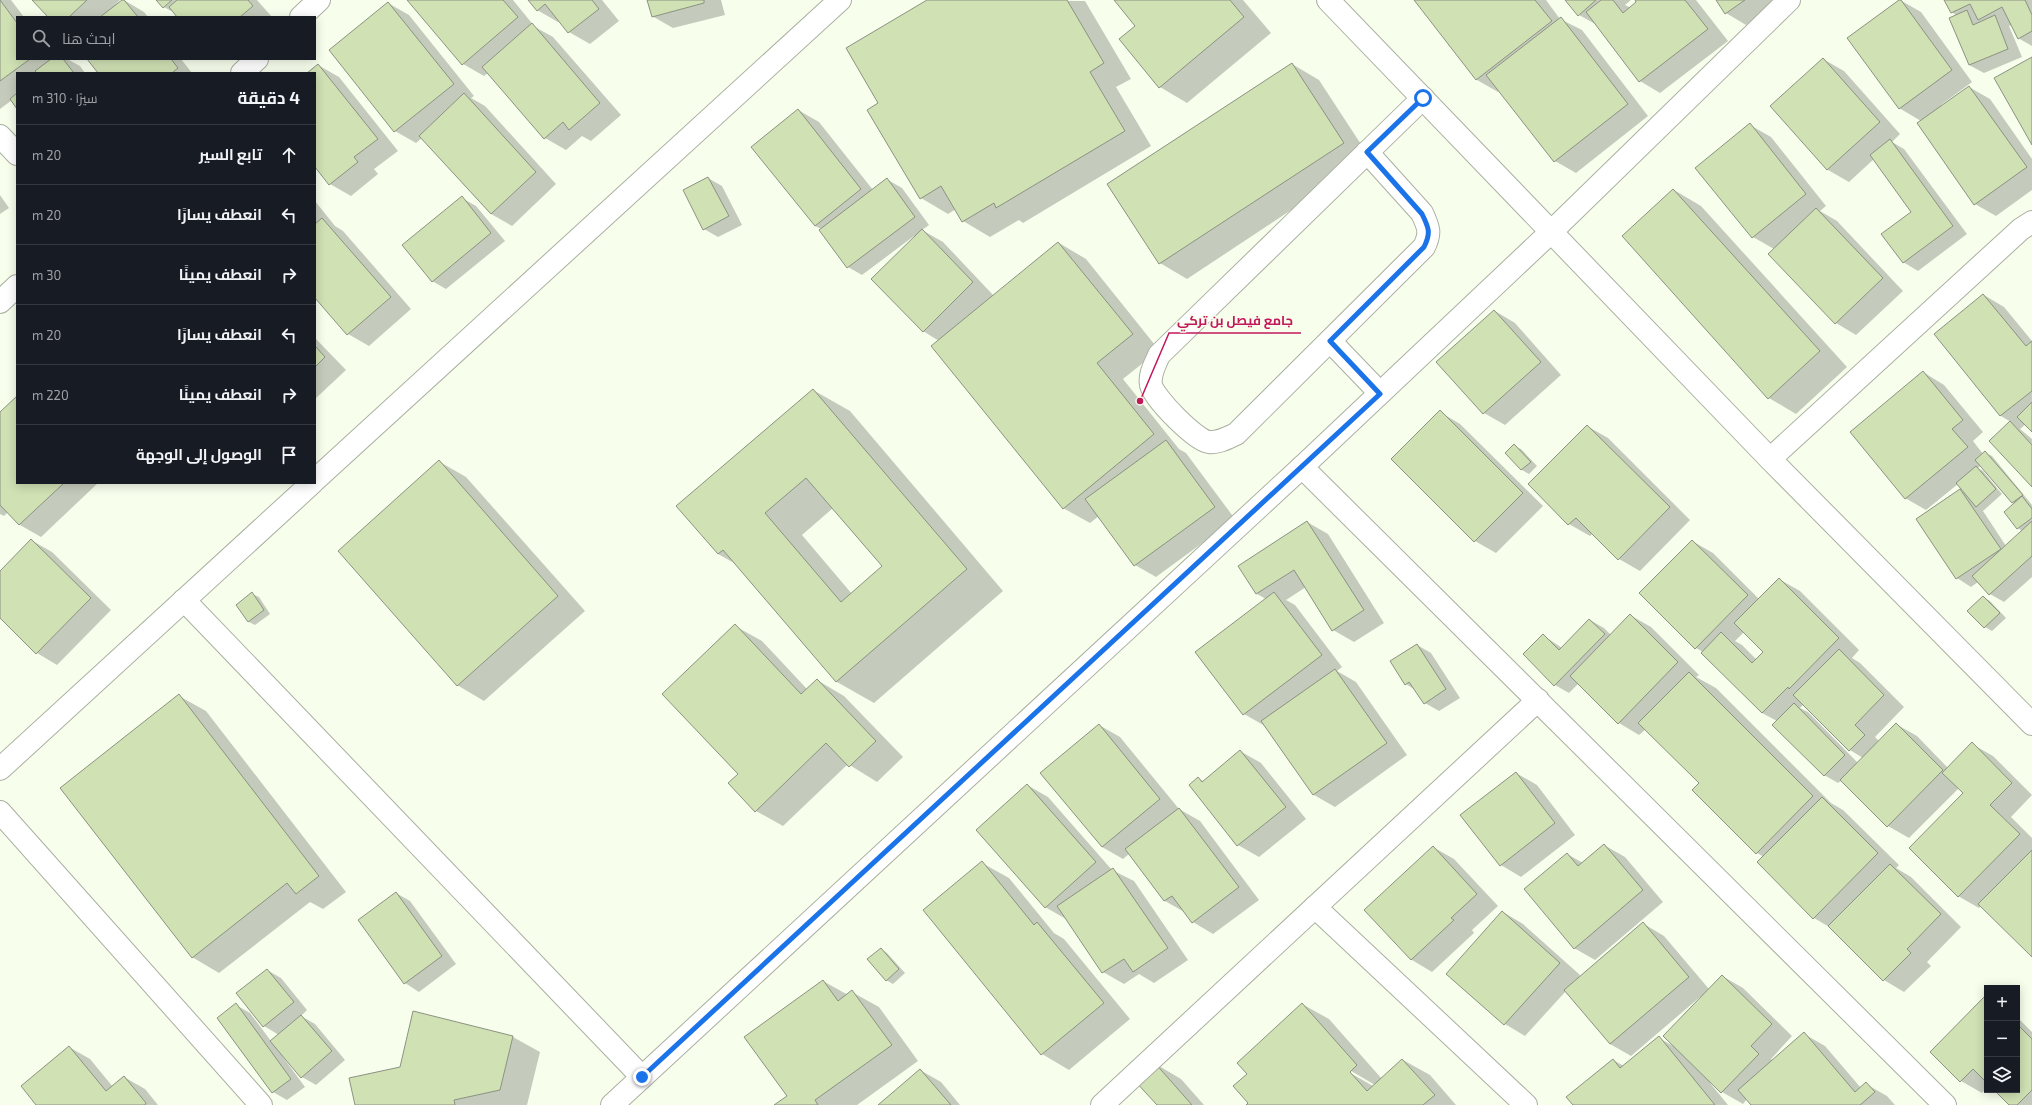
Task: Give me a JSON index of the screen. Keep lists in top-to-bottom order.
{
  "places": ["جامع فيصل بن تركي"],
  "page": {
    "search": "ابحث هنا",
    "heading": ["4 دقيقة", "سيرًا · 310 m"],
    "list": [
      ["تابع السير", "20 m"],
      ["انعطف يسارًا", "20 m"],
      ["انعطف يمينًا", "30 m"],
      ["انعطف يسارًا", "20 m"],
      ["انعطف يمينًا", "220 m"],
      "الوصول إلى الوجهة"
    ],
    "map_buttons": ["+", "−"]
  }
}
